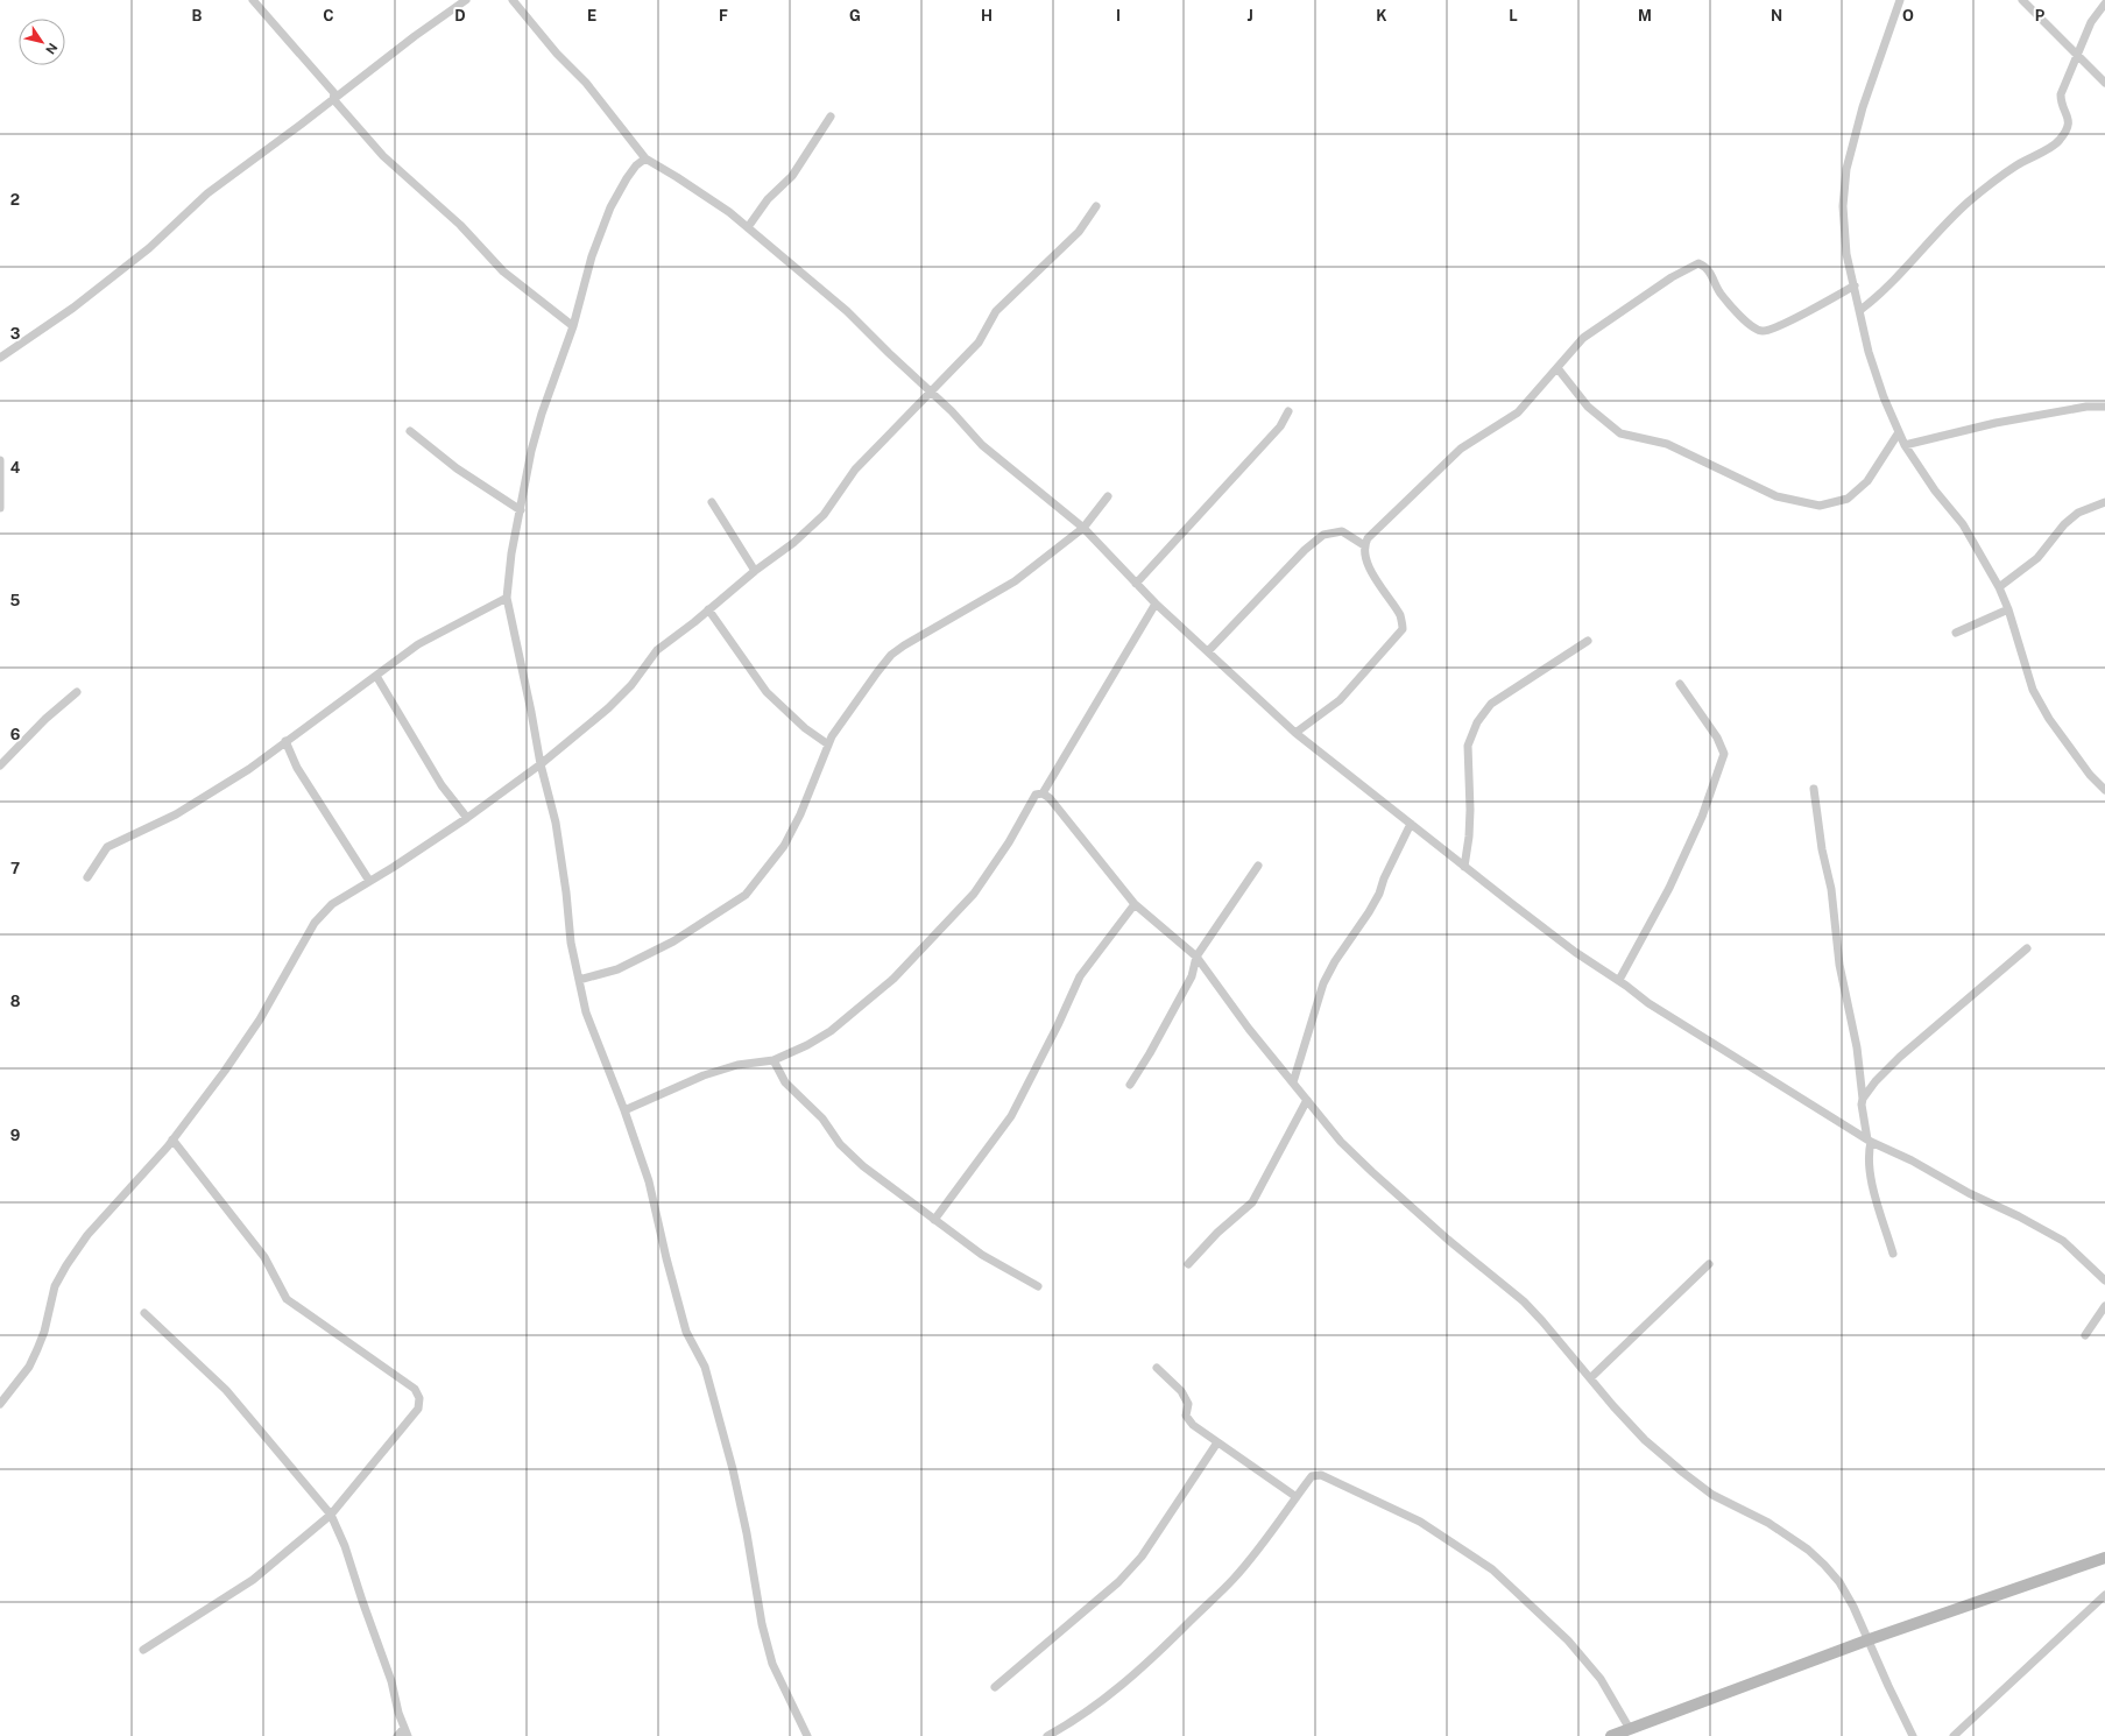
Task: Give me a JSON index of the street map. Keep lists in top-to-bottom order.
{
  "north": "bottom right",
  "grid": {
    "columns": [
      "B",
      "C",
      "D",
      "E",
      "F",
      "G",
      "H",
      "I",
      "J",
      "K",
      "L",
      "M",
      "N",
      "O",
      "P"
    ],
    "rows": [
      "2",
      "3",
      "4",
      "5",
      "6",
      "7",
      "8",
      "9"
    ]
  }
}
